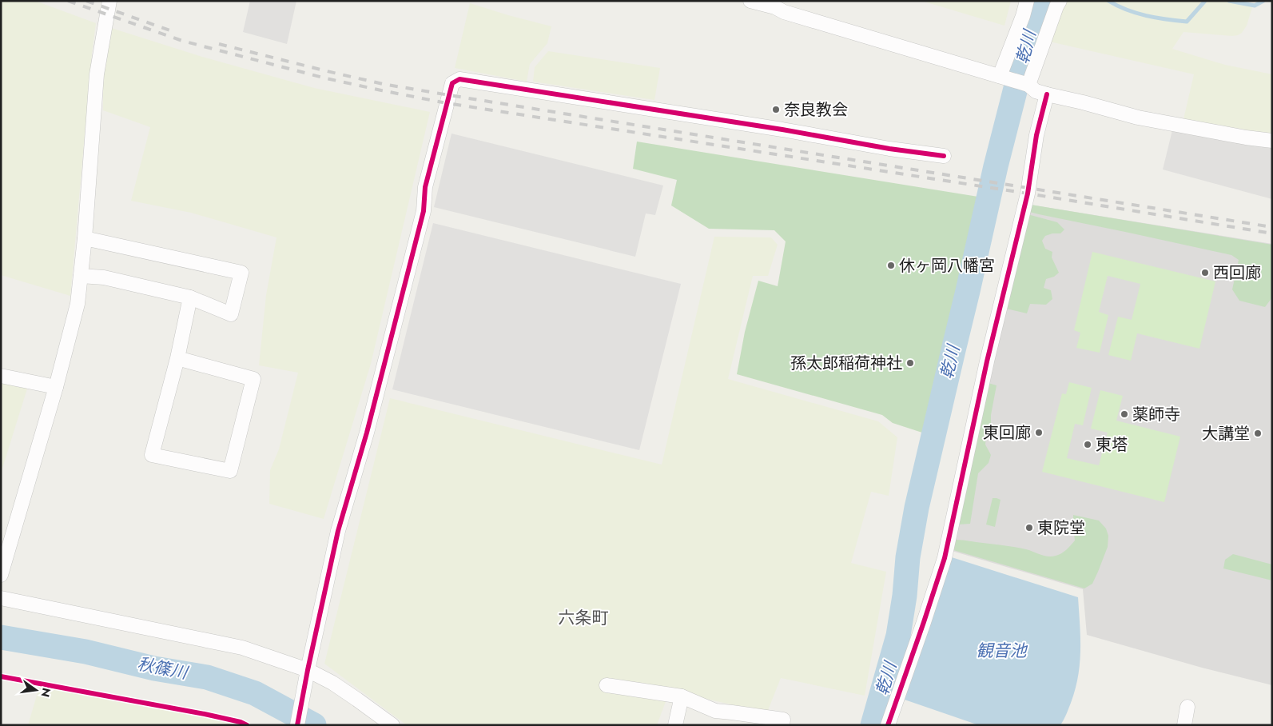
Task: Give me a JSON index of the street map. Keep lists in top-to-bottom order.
{
  "districts": ["六条町"],
  "water": ["乾川", "観音池", "秋篠川"],
  "places": [
    "奈良教会",
    "休ヶ岡八幡宮",
    "西回廊",
    "孫太郎稲荷神社",
    "薬師寺",
    "東回廊",
    "大講堂",
    "東塔",
    "東院堂"
  ],
  "north": "right"
}
